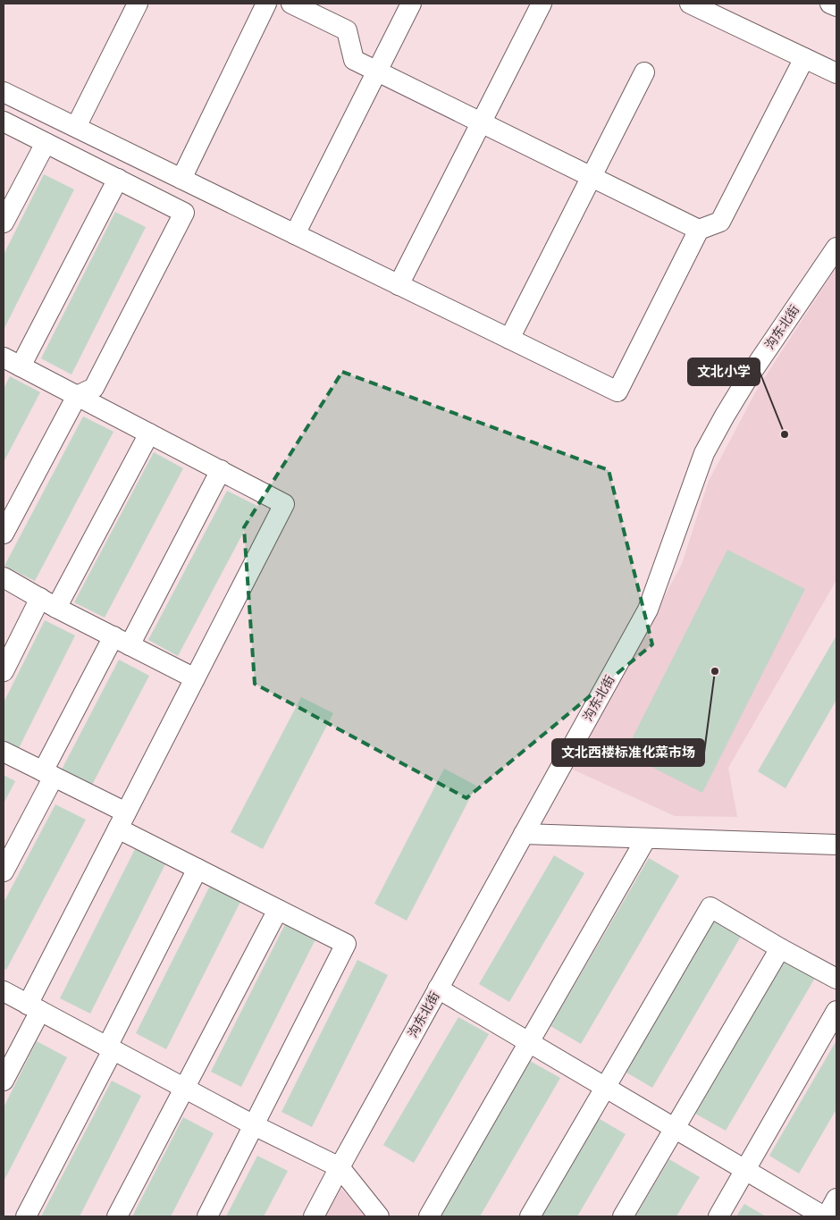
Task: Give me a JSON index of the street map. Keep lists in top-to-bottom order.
{
  "streets": {
    "street": ["沟东北街"]
  },
  "places": ["文北小学", "文北西楼标准化菜市场"]
}
